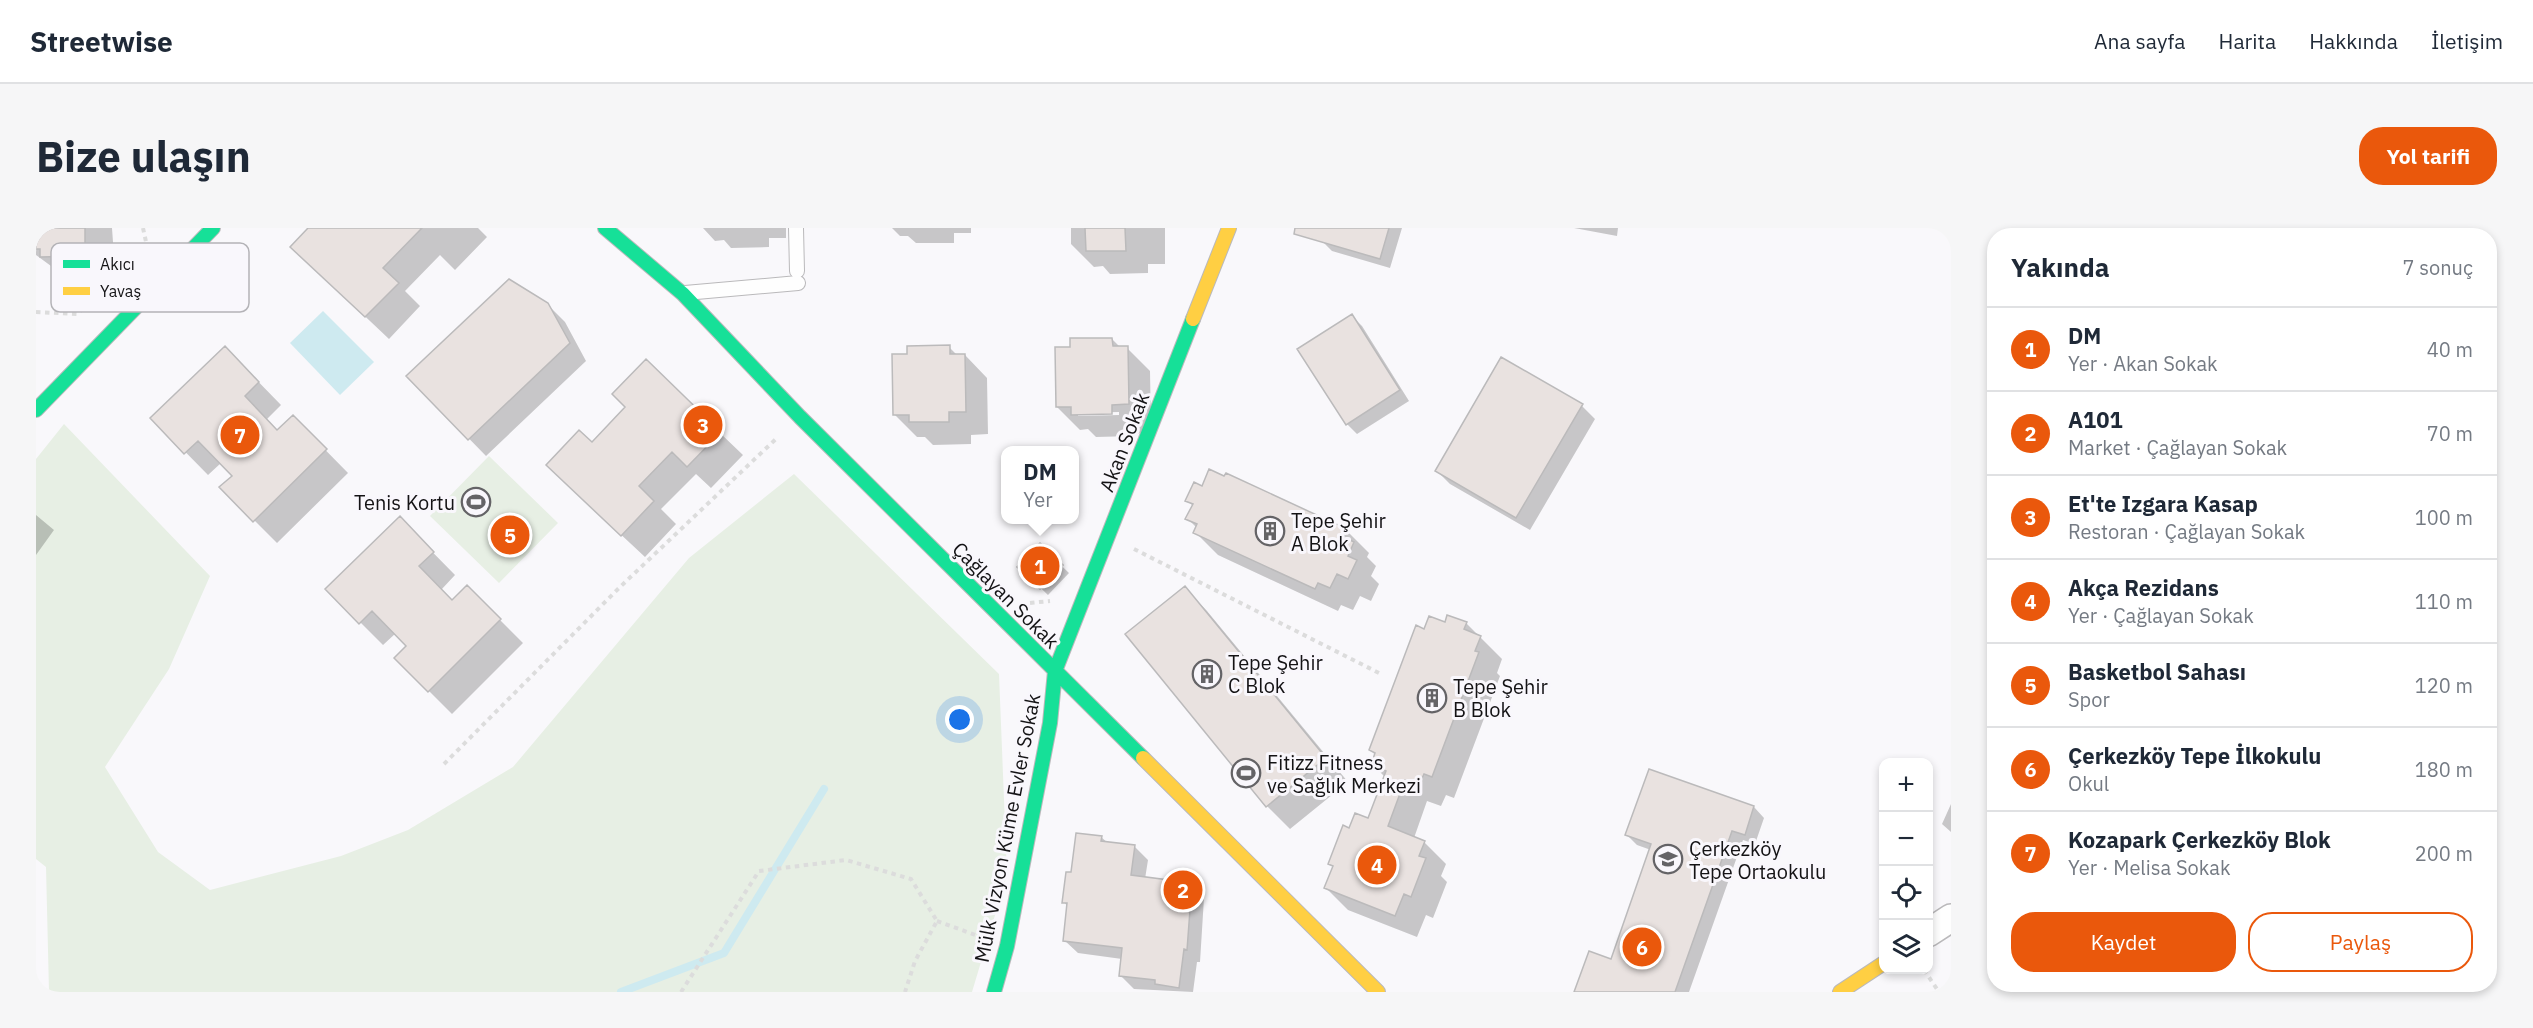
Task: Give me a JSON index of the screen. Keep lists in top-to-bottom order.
{
  "streets": {
    "street": ["Akan Sokak", "Çağlayan Sokak", "Mülk Vizyon Küme Evler Sokak"]
  },
  "crossings": [
    ["Akan Sokak", "Çağlayan Sokak"],
    ["Akan Sokak", "Mülk Vizyon Küme Evler Sokak"],
    ["Çağlayan Sokak", "Mülk Vizyon Küme Evler Sokak"]
  ],
  "places": {
    "sports": ["Tenis Kortu", "Fitizz Fitness ve Sağlık Merkezi"],
    "building": ["Tepe Şehir A Blok", "Tepe Şehir C Blok", "Tepe Şehir B Blok"],
    "school or university": ["Çerkezköy Tepe Ortaokulu"]
  },
  "legend": ["Akıcı", "Yavaş"],
  "page": {
    "header": "Streetwise",
    "nav": [
      "Ana sayfa",
      "Harita",
      "Hakkında",
      "İletişim"
    ],
    "buttons": [
      "Yol tarifi",
      ["Kaydet", "Paylaş"]
    ],
    "title": "Bize ulaşın",
    "heading": ["Yakında", "7 sonuç"],
    "list": [
      {
        "mark": "1",
        "name": "DM",
        "note": "Yer · Akan Sokak",
        "value": "40 m"
      },
      {
        "mark": "2",
        "name": "A101",
        "note": "Market · Çağlayan Sokak",
        "value": "70 m"
      },
      {
        "mark": "3",
        "name": "Et'te Izgara Kasap",
        "note": "Restoran · Çağlayan Sokak",
        "value": "100 m"
      },
      {
        "mark": "4",
        "name": "Akça Rezidans",
        "note": "Yer · Çağlayan Sokak",
        "value": "110 m"
      },
      {
        "mark": "5",
        "name": "Basketbol Sahası",
        "note": "Spor",
        "value": "120 m"
      },
      {
        "mark": "6",
        "name": "Çerkezköy Tepe İlkokulu",
        "note": "Okul",
        "value": "180 m"
      },
      {
        "mark": "7",
        "name": "Kozapark Çerkezköy Blok",
        "note": "Yer · Melisa Sokak",
        "value": "200 m"
      }
    ],
    "pins": [
      "3",
      "7",
      "5",
      "1",
      "4",
      "2",
      "6"
    ],
    "popup": ["DM", "Yer"],
    "map_buttons": ["+", "−"]
  }
}
